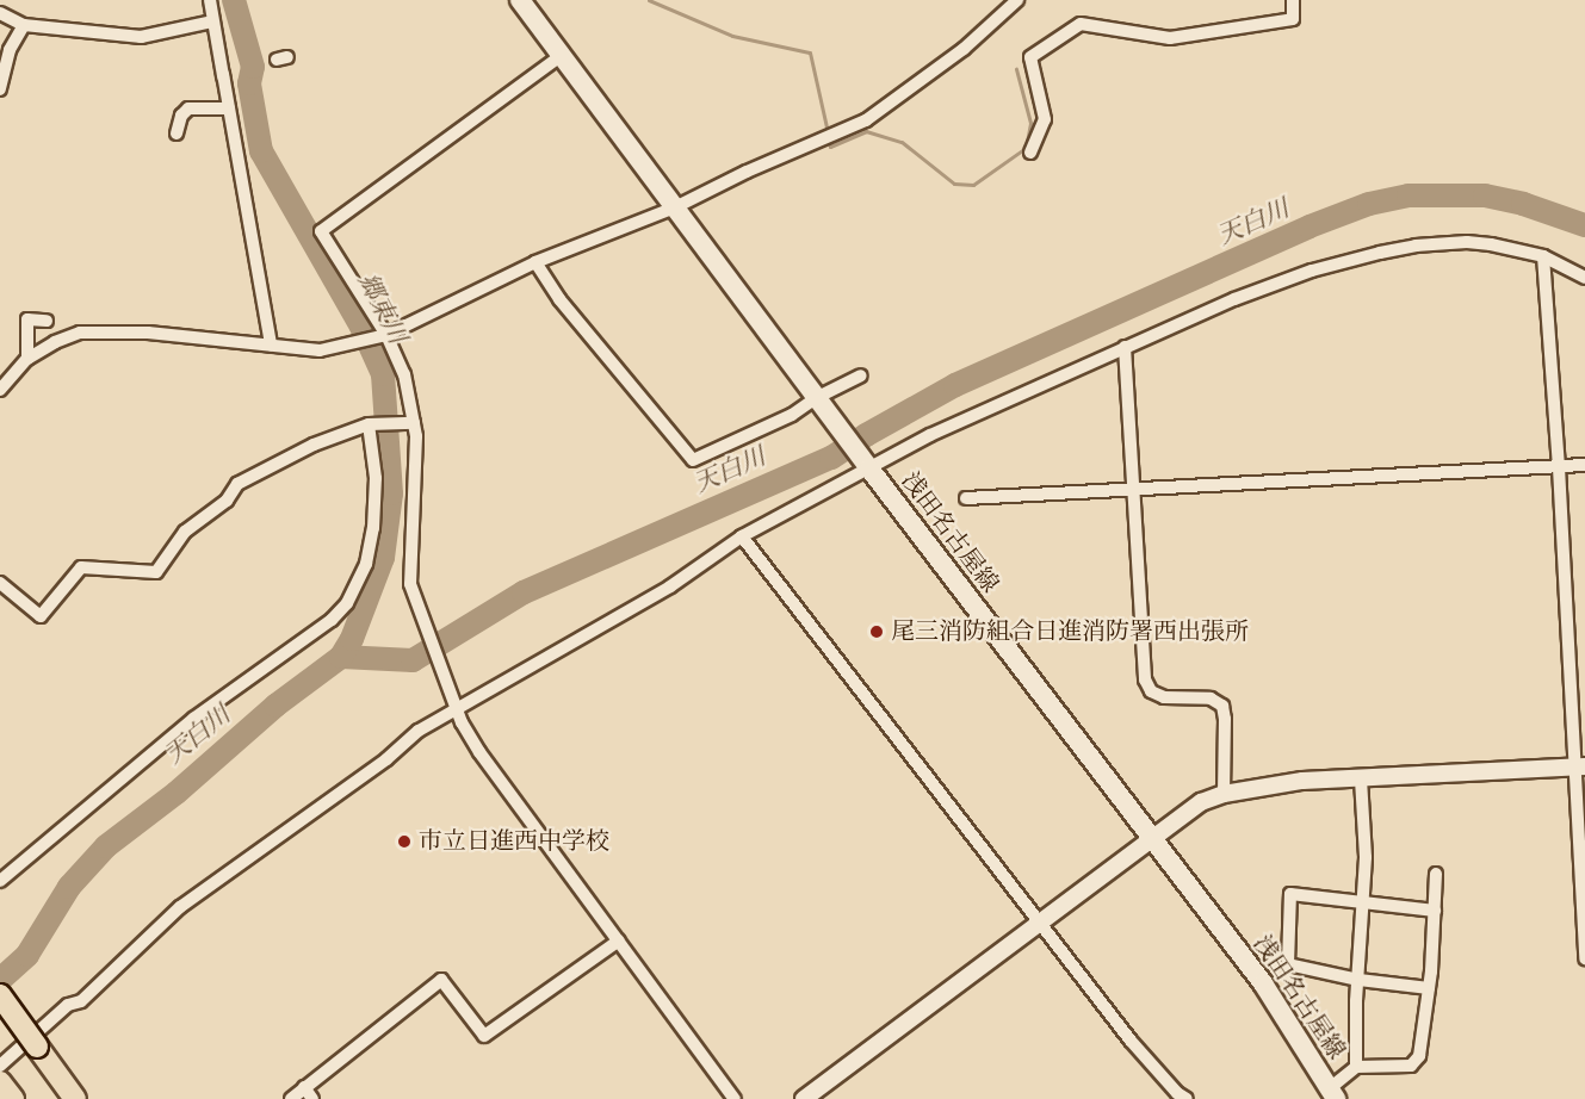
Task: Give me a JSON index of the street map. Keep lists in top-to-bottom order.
{
  "streets": {
    "main road": ["浅田名古屋線"]
  },
  "water": ["天白川", "郷東川"],
  "places": ["尾三消防組合日進消防署西出張所", "市立日進西中学校"]
}
